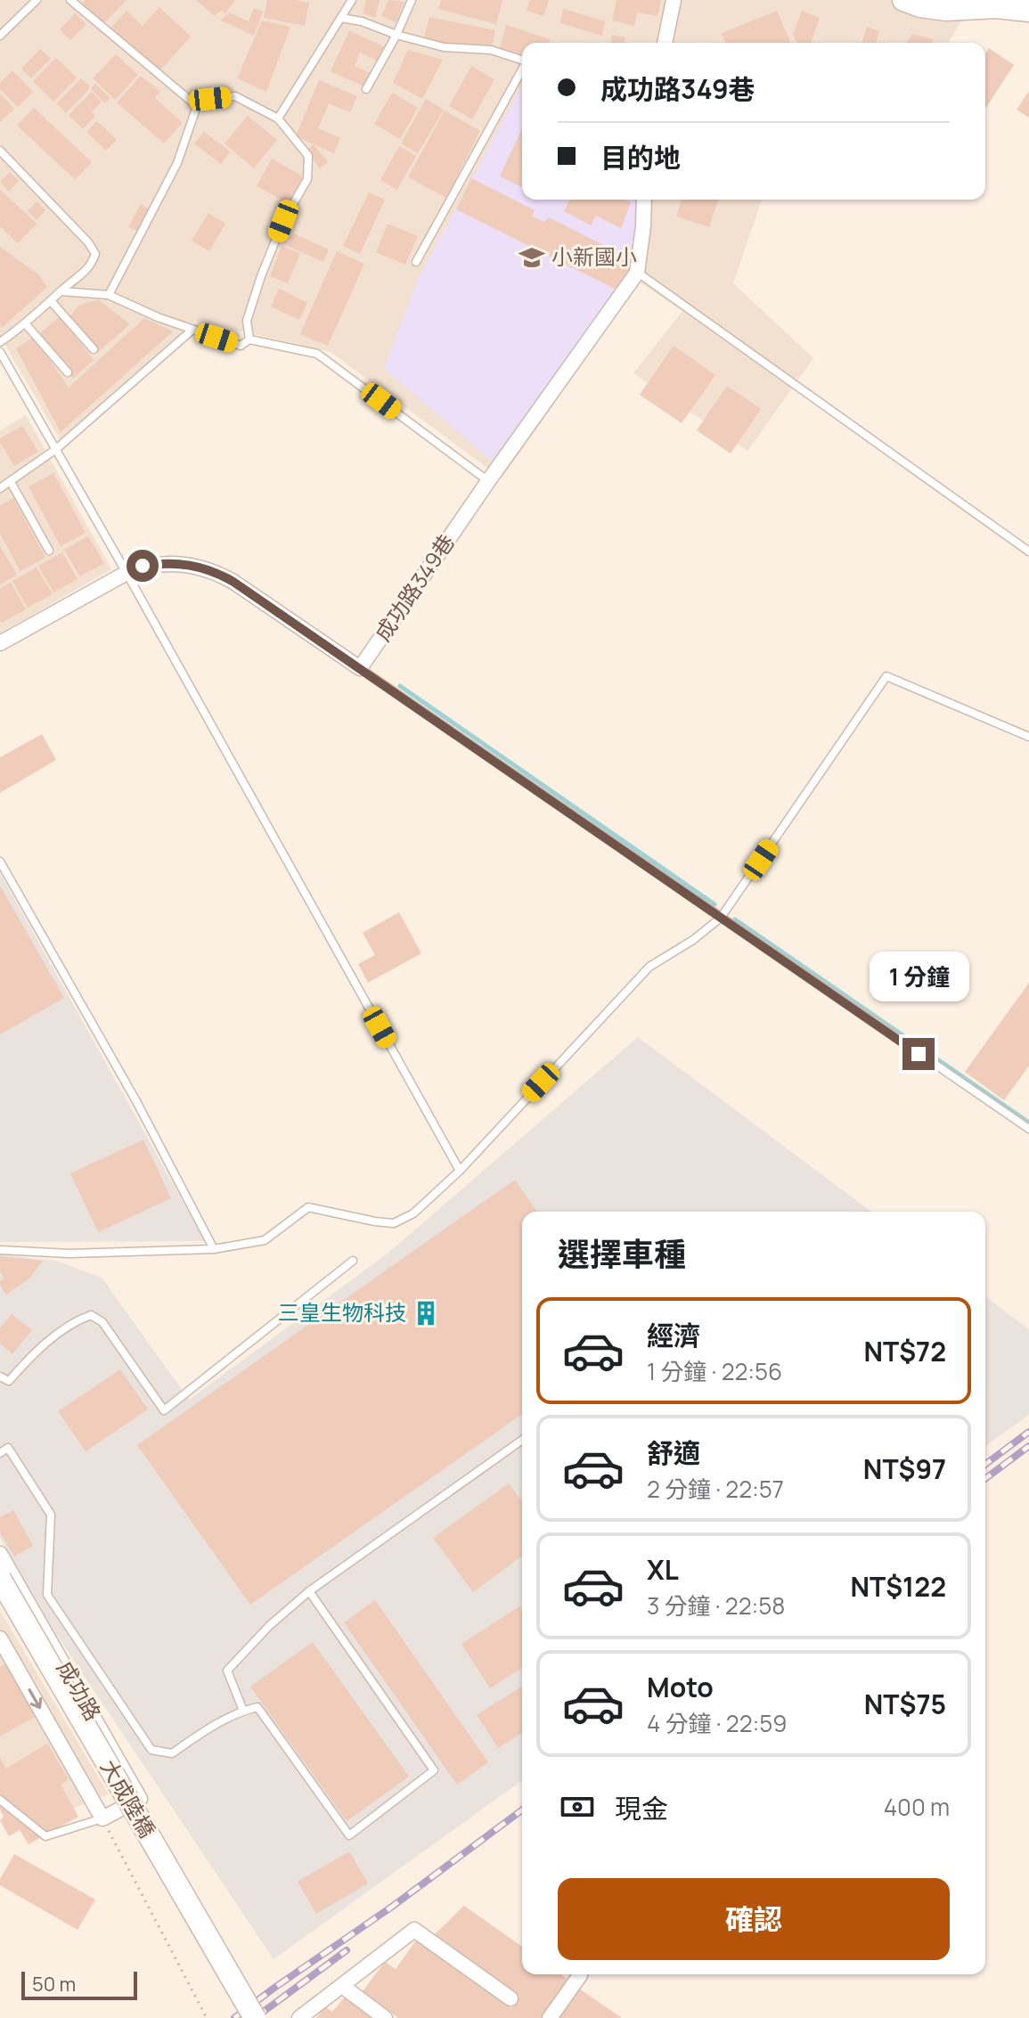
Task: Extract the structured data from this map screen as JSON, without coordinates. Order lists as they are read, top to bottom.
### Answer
{
  "streets": {
    "main road": ["大成陸橋"],
    "street": ["成功路349巷", "成功路"]
  },
  "one_way": ["成功路"],
  "places": {
    "school or university": ["小新國小"],
    "building": ["三皇生物科技"]
  },
  "scale_bar": "50 m",
  "page": {
    "banner": ["成功路349巷", "目的地"],
    "bubble": "1 分鐘",
    "heading": "選擇車種",
    "list": [
      {
        "name": "經濟",
        "note": "1 分鐘 · 22:56",
        "value": "NT$72"
      },
      {
        "name": "舒適",
        "note": "2 分鐘 · 22:57",
        "value": "NT$97"
      },
      {
        "name": "XL",
        "note": "3 分鐘 · 22:58",
        "value": "NT$122"
      },
      {
        "name": "Moto",
        "note": "4 分鐘 · 22:59",
        "value": "NT$75"
      }
    ],
    "pay": ["現金", "400 m"],
    "buttons": "確認",
    "scale": "50 m"
  }
}
